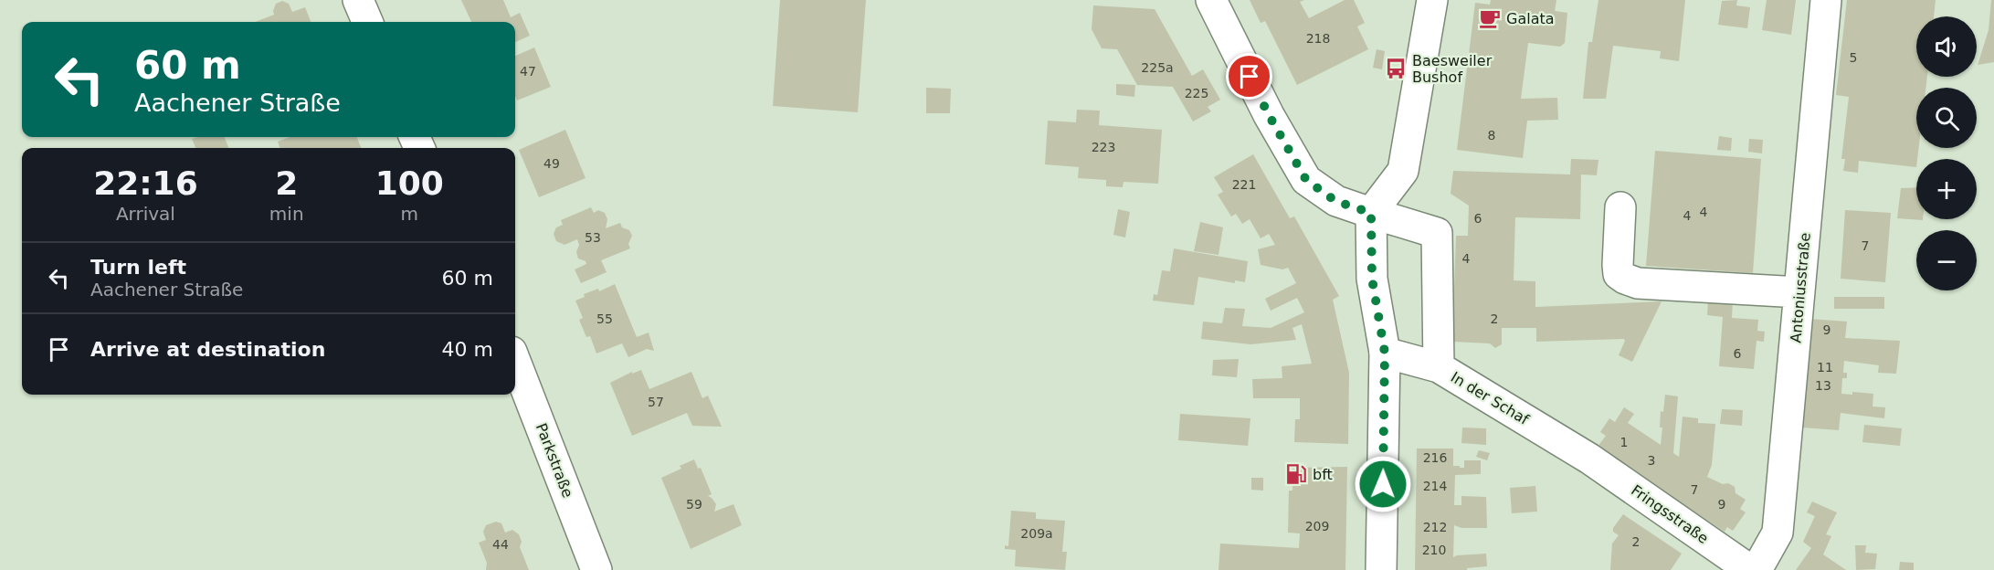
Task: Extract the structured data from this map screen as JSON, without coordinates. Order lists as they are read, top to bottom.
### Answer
{
  "streets": {
    "street": [
      "Antoniusstraße",
      "In der Schaf",
      "Parkstraße",
      "Fringsstraße"
    ]
  },
  "crossings": [
    ["In der Schaf", "Fringsstraße"]
  ],
  "places": {
    "cafe": ["Galata"],
    "bus stop": ["Baesweiler Bushof"],
    "fuel station": ["bft"]
  },
  "house_numbers": [
    "218",
    "5",
    "225a",
    "47",
    "225",
    "8",
    "223",
    "49",
    "221",
    "4",
    "4",
    "6",
    "53",
    "7",
    "4",
    "55",
    "2",
    "9",
    "6",
    "11",
    "13",
    "57",
    "1",
    "216",
    "3",
    "214",
    "7",
    "59",
    "9",
    "209",
    "212",
    "209a",
    "2",
    "44",
    "210"
  ],
  "page": {
    "map_buttons": ["+", "−"],
    "turn": ["60 m", "Aachener Straße"],
    "eta": [
      "22:16",
      "Arrival",
      "2",
      "min",
      "100",
      "m"
    ],
    "list": [
      {
        "name": "Turn left",
        "note": "Aachener Straße",
        "value": "60 m"
      },
      {
        "name": "Arrive at destination",
        "value": "40 m"
      }
    ]
  }
}
